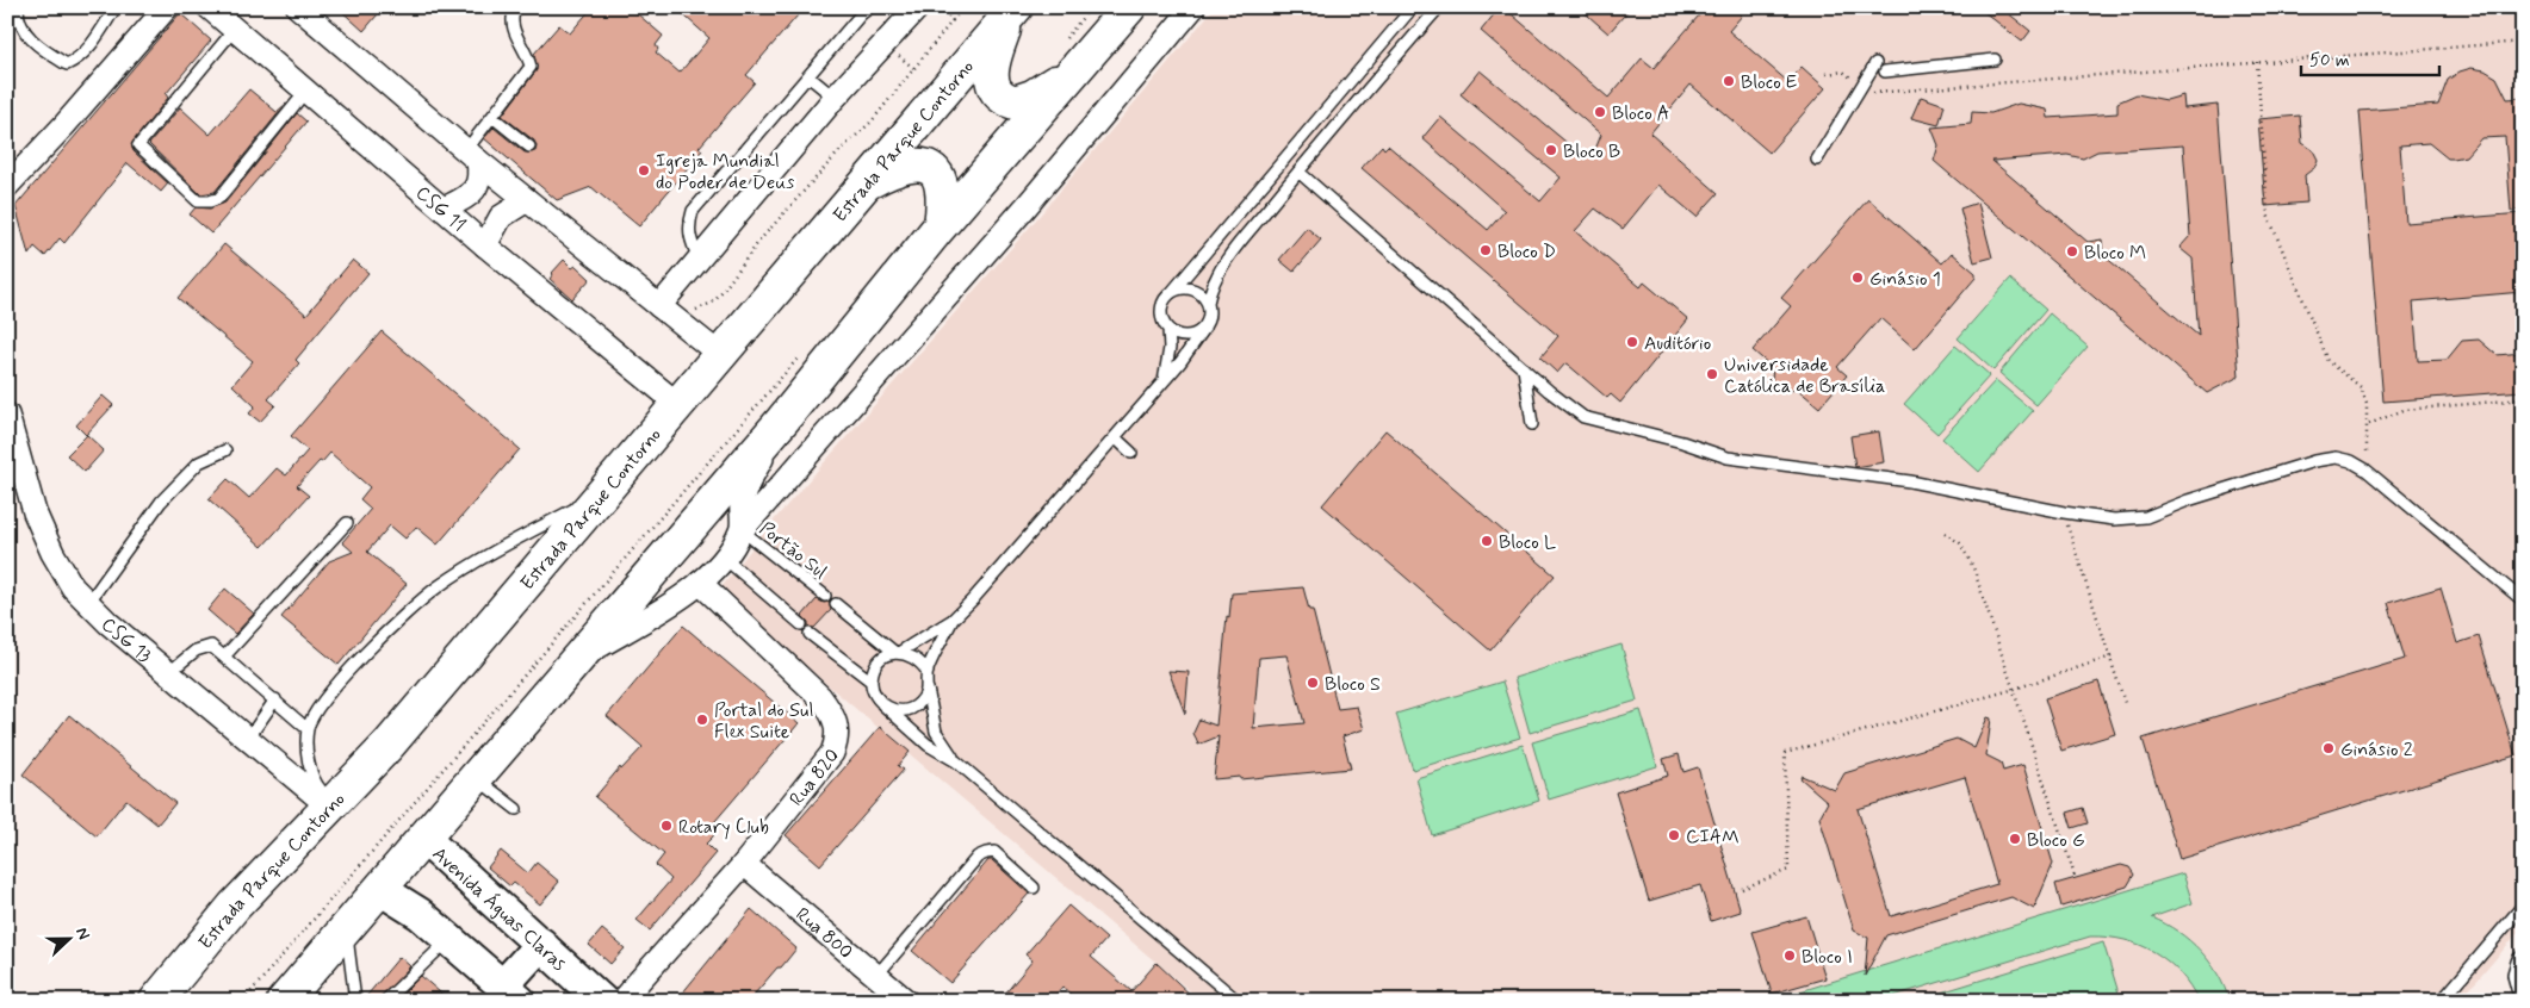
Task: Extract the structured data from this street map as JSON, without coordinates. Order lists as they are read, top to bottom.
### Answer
{
  "streets": {
    "highway": ["Estrada Parque Contorno"],
    "main road": ["Avenida Águas Claras"],
    "street": [
      "CSG 11",
      "CSG 13",
      "Rua 820",
      "Rua 800"
    ],
    "lane": ["Portão Sul"]
  },
  "crossings": [
    ["Estrada Parque Contorno", "CSG 11"],
    ["Estrada Parque Contorno", "CSG 13"],
    ["Rua 820", "Rua 800"]
  ],
  "places": [
    "Bloco E",
    "Bloco A",
    "Bloco B",
    "Igreja Mundial do Poder de Deus",
    "Bloco D",
    "Bloco M",
    "Ginásio 1",
    "Auditório",
    "Universidade Católica de Brasília",
    "Bloco L",
    "Bloco S",
    "Portal do Sul Flex Suite",
    "Ginásio 2",
    "Rotary Club",
    "CIAM",
    "Bloco G",
    "Bloco I"
  ],
  "scale_bar": "50 m",
  "north": "right"
}
